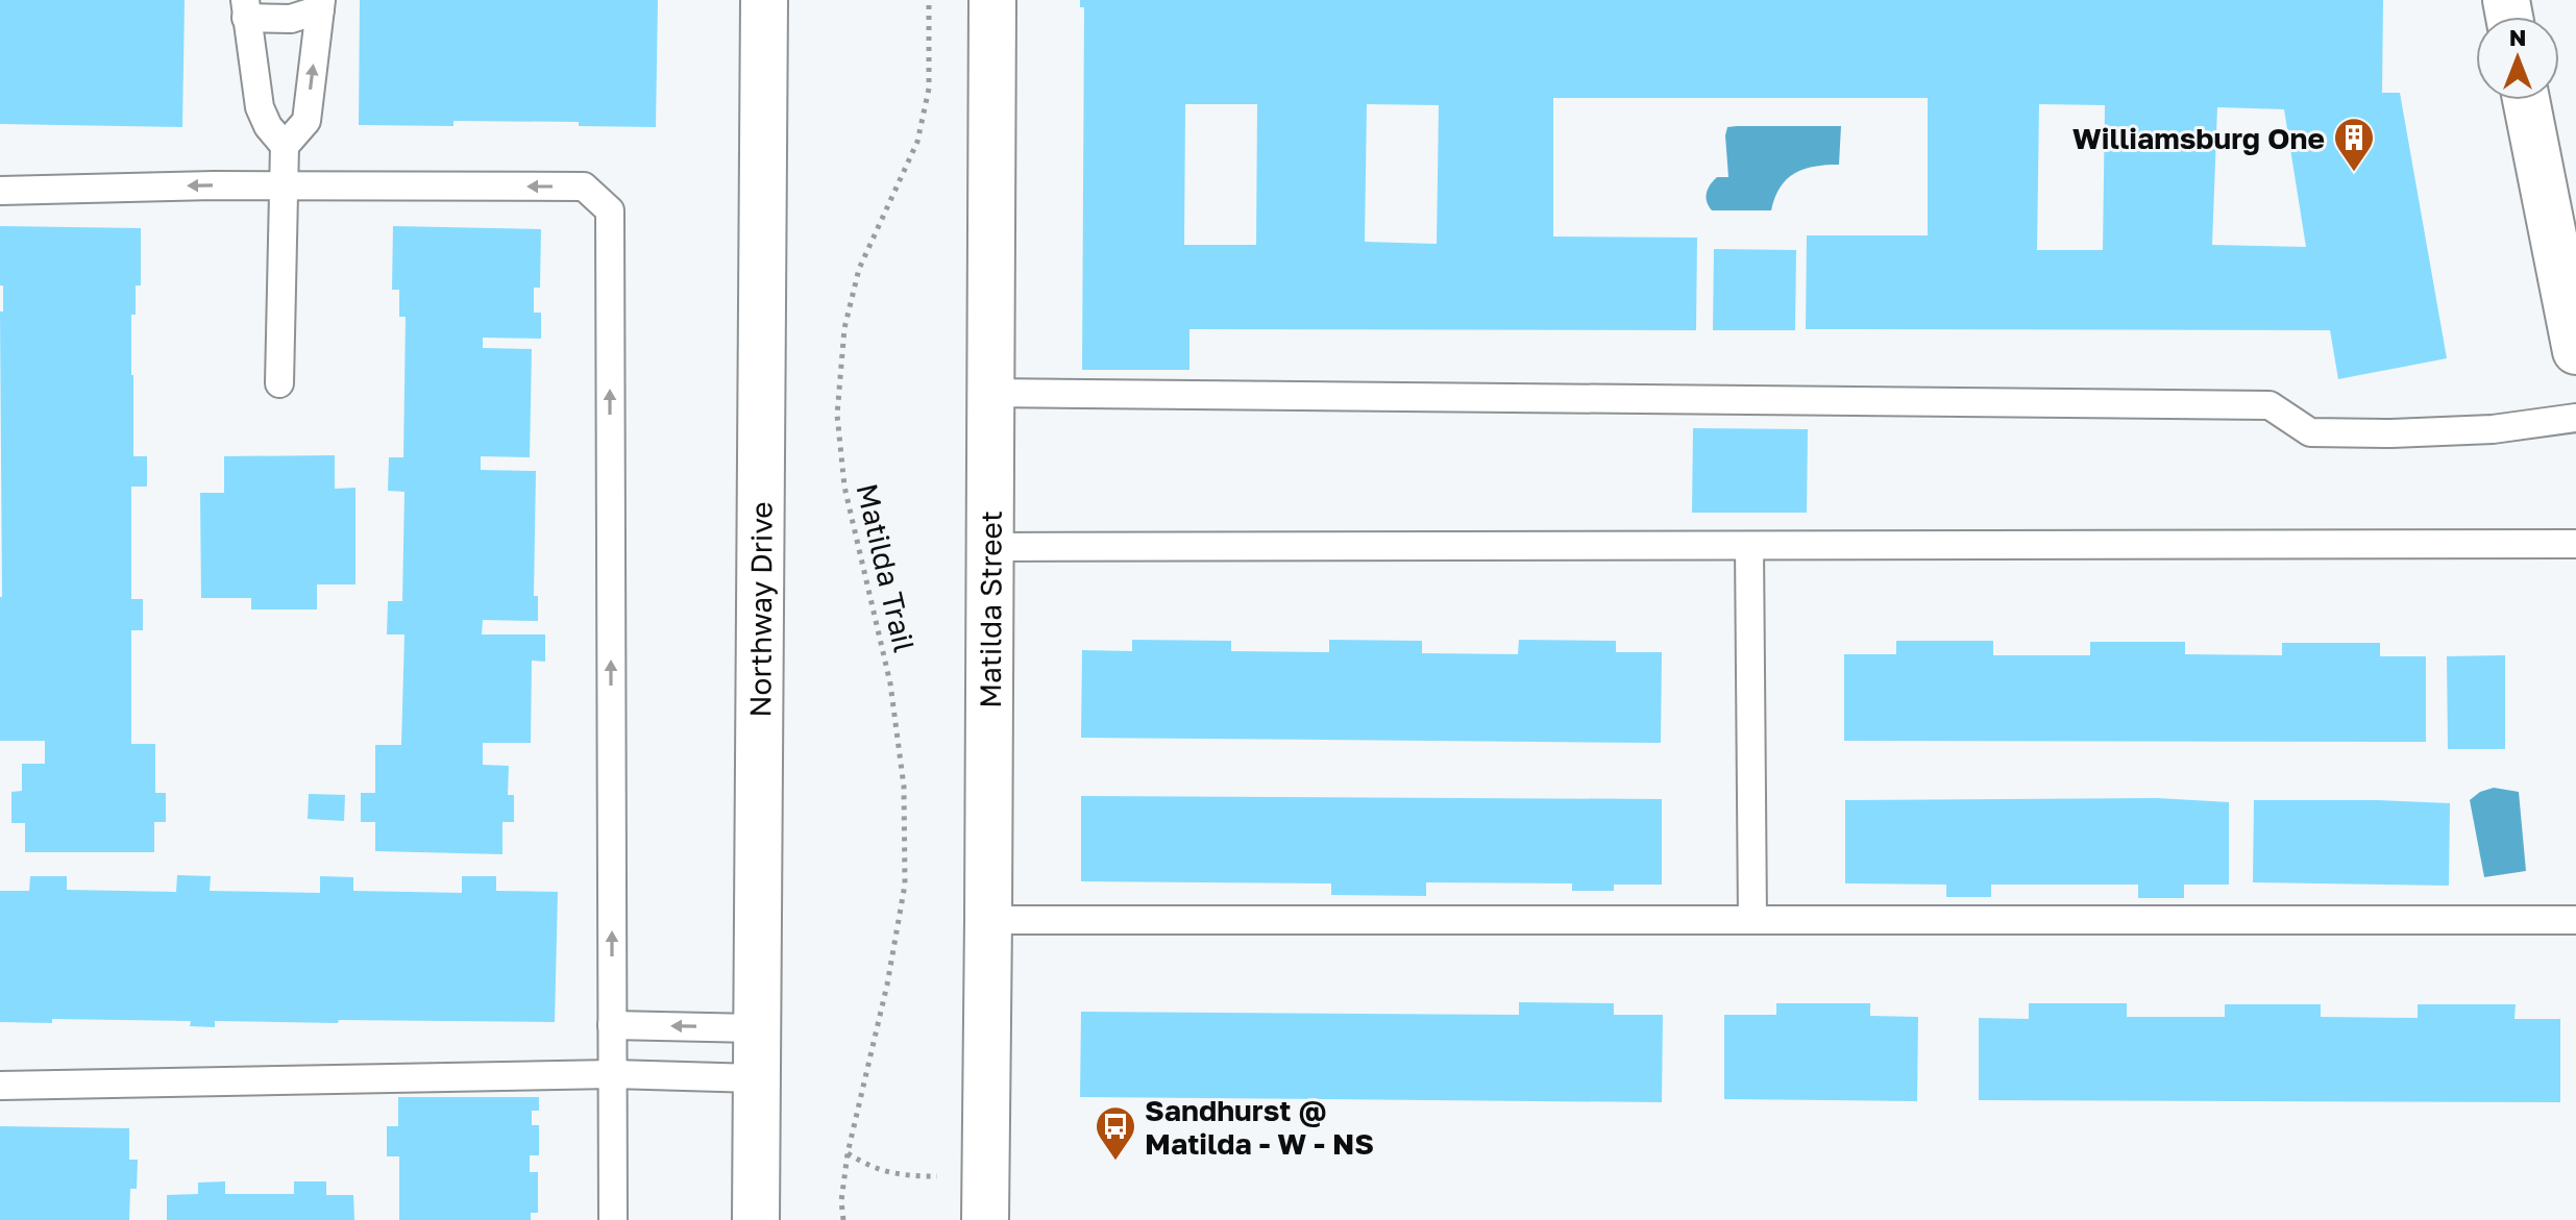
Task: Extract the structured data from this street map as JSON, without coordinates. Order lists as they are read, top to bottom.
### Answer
{
  "streets": {
    "street": ["Northway Drive", "Matilda Street"],
    "path": ["Matilda Trail"]
  },
  "places": {
    "building": ["Williamsburg One"],
    "bus stop": ["Sandhurst @ Matilda - W - NS"]
  },
  "north": "top"
}
